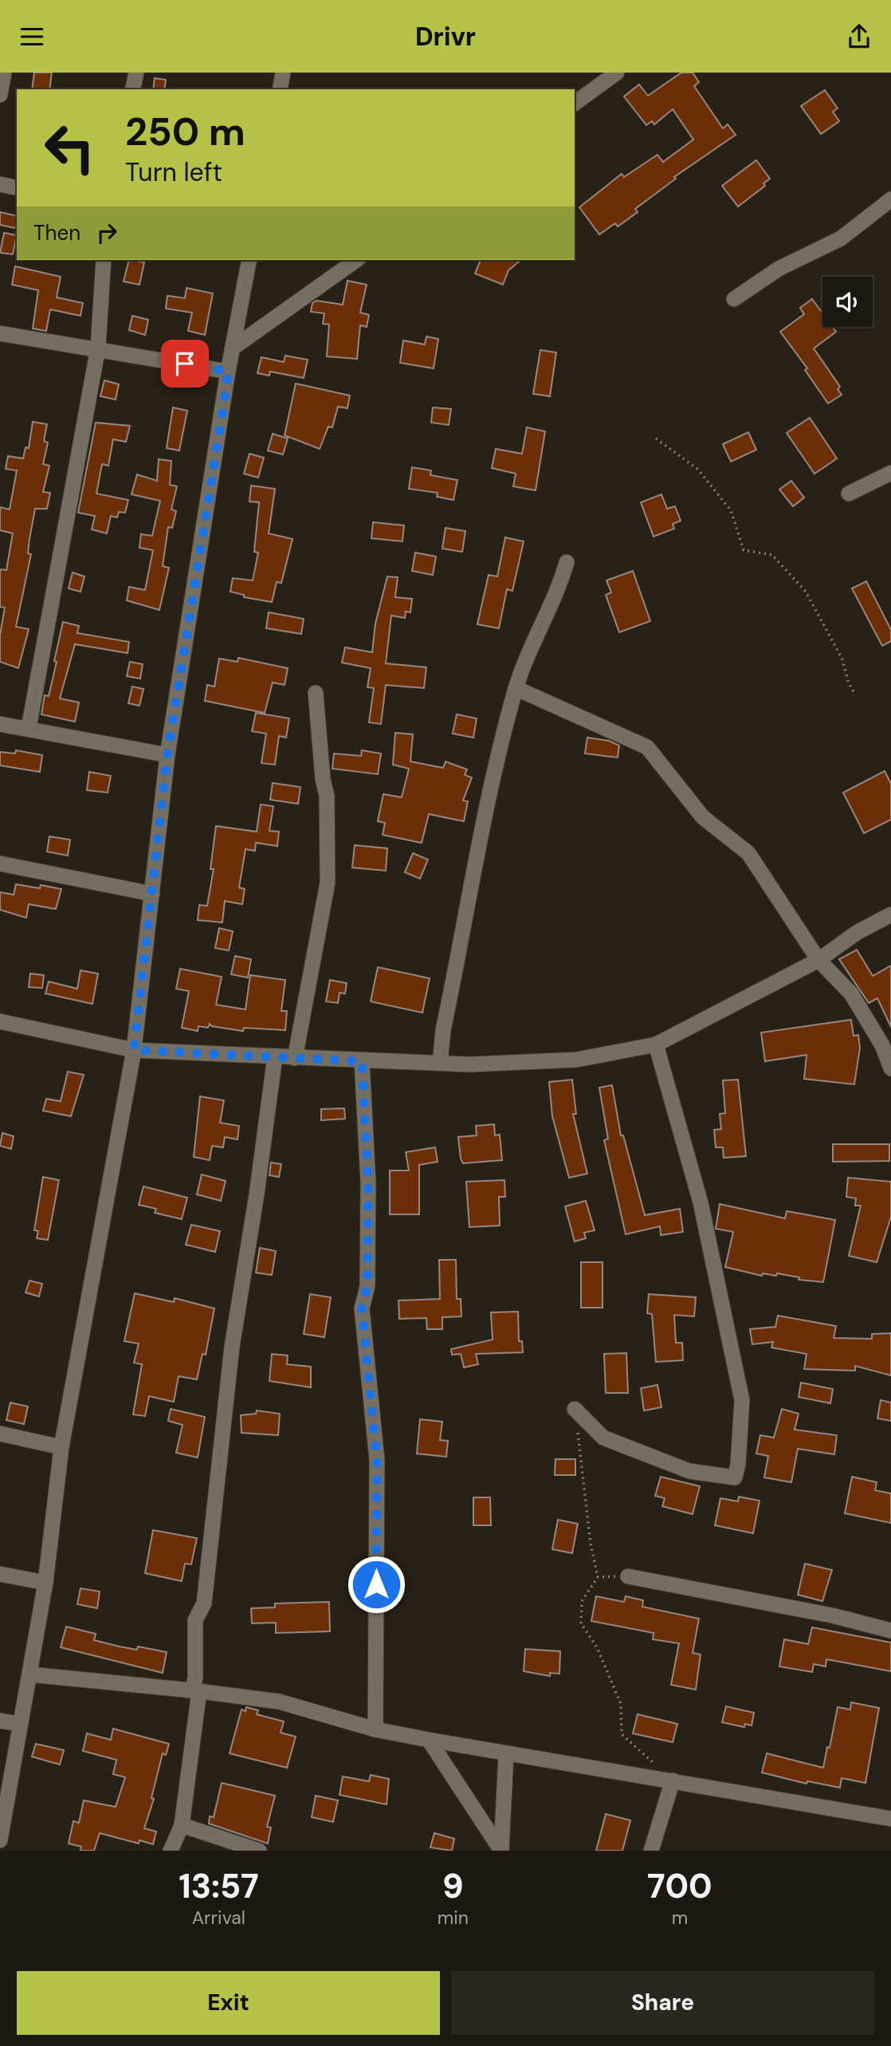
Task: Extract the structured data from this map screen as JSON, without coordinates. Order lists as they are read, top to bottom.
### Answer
{
  "page": {
    "header": "Drivr",
    "turn": ["250 m", "Turn left"],
    "then": "Then",
    "eta": [
      "13:57",
      "Arrival",
      "9",
      "min",
      "700",
      "m"
    ],
    "buttons": ["Exit", "Share"]
  }
}
